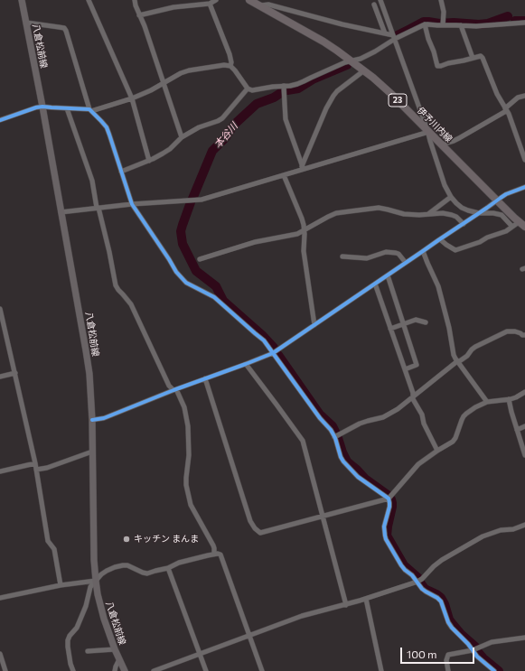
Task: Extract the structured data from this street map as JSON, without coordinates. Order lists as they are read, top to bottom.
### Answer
{
  "streets": {
    "main road": ["八倉松前線", "23", "伊予川内線"]
  },
  "water": ["本谷川"],
  "places": ["キッチン まんま"],
  "scale_bar": "100 m"
}
